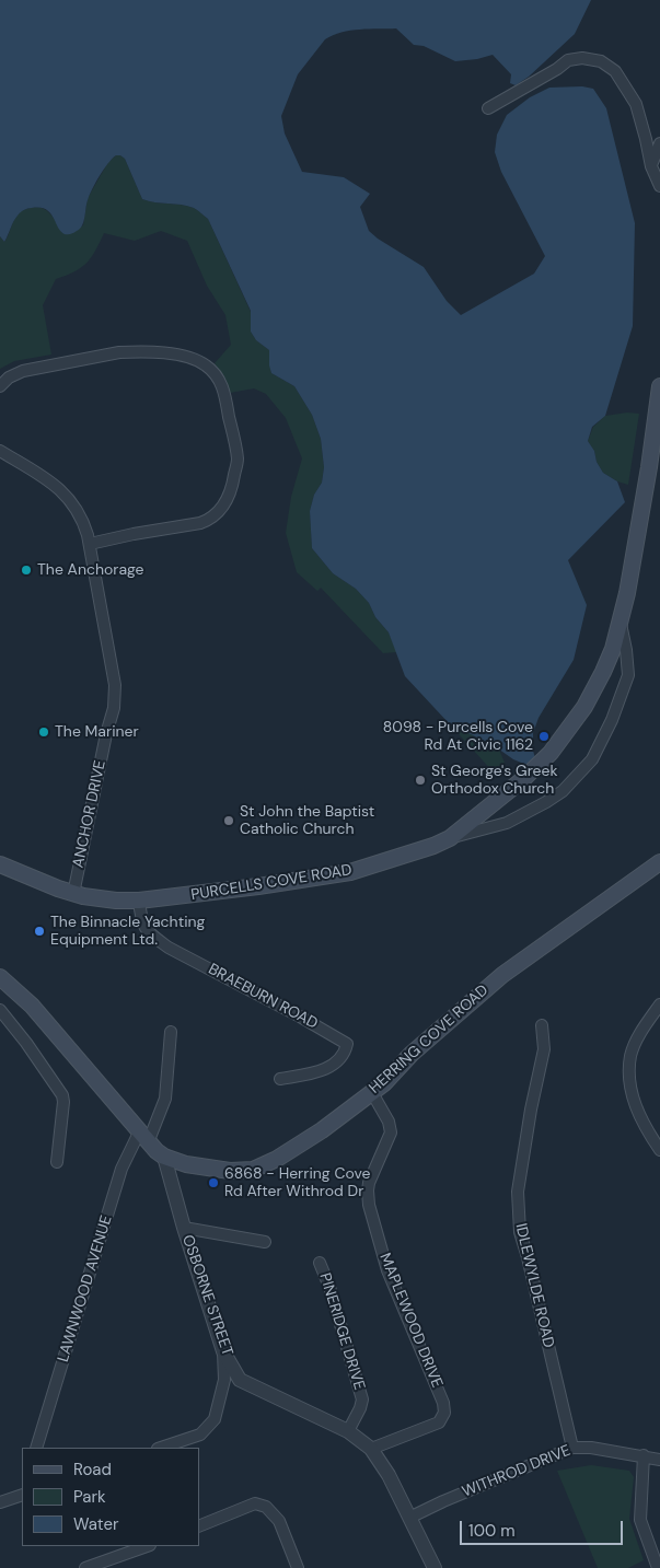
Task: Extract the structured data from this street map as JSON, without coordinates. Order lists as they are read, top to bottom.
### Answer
{
  "streets": {
    "main road": ["PURCELLS COVE ROAD", "HERRING COVE ROAD"],
    "street": [
      "ANCHOR DRIVE",
      "BRAEBURN ROAD",
      "IDLEWYLDE ROAD",
      "LAWNWOOD AVENUE",
      "OSBORNE STREET",
      "MAPLEWOOD DRIVE",
      "PINERIDGE DRIVE",
      "WITHROD DRIVE"
    ]
  },
  "crossings": [
    ["ANCHOR DRIVE", "PURCELLS COVE ROAD"],
    ["PURCELLS COVE ROAD", "BRAEBURN ROAD"],
    ["HERRING COVE ROAD", "LAWNWOOD AVENUE"],
    ["HERRING COVE ROAD", "OSBORNE STREET"],
    ["HERRING COVE ROAD", "MAPLEWOOD DRIVE"],
    ["IDLEWYLDE ROAD", "WITHROD DRIVE"],
    ["OSBORNE STREET", "MAPLEWOOD DRIVE"],
    ["OSBORNE STREET", "PINERIDGE DRIVE"],
    ["OSBORNE STREET", "WITHROD DRIVE"]
  ],
  "places": [
    "The Anchorage",
    "The Mariner",
    "8098 - Purcells Cove Rd At Civic 1162",
    "St George's Greek Orthodox Church",
    "St John the Baptist Catholic Church",
    "The Binnacle Yachting Equipment Ltd.",
    "6868 - Herring Cove Rd After Withrod Dr"
  ],
  "legend": ["Road", "Park", "Water"],
  "scale_bar": "100 m"
}
